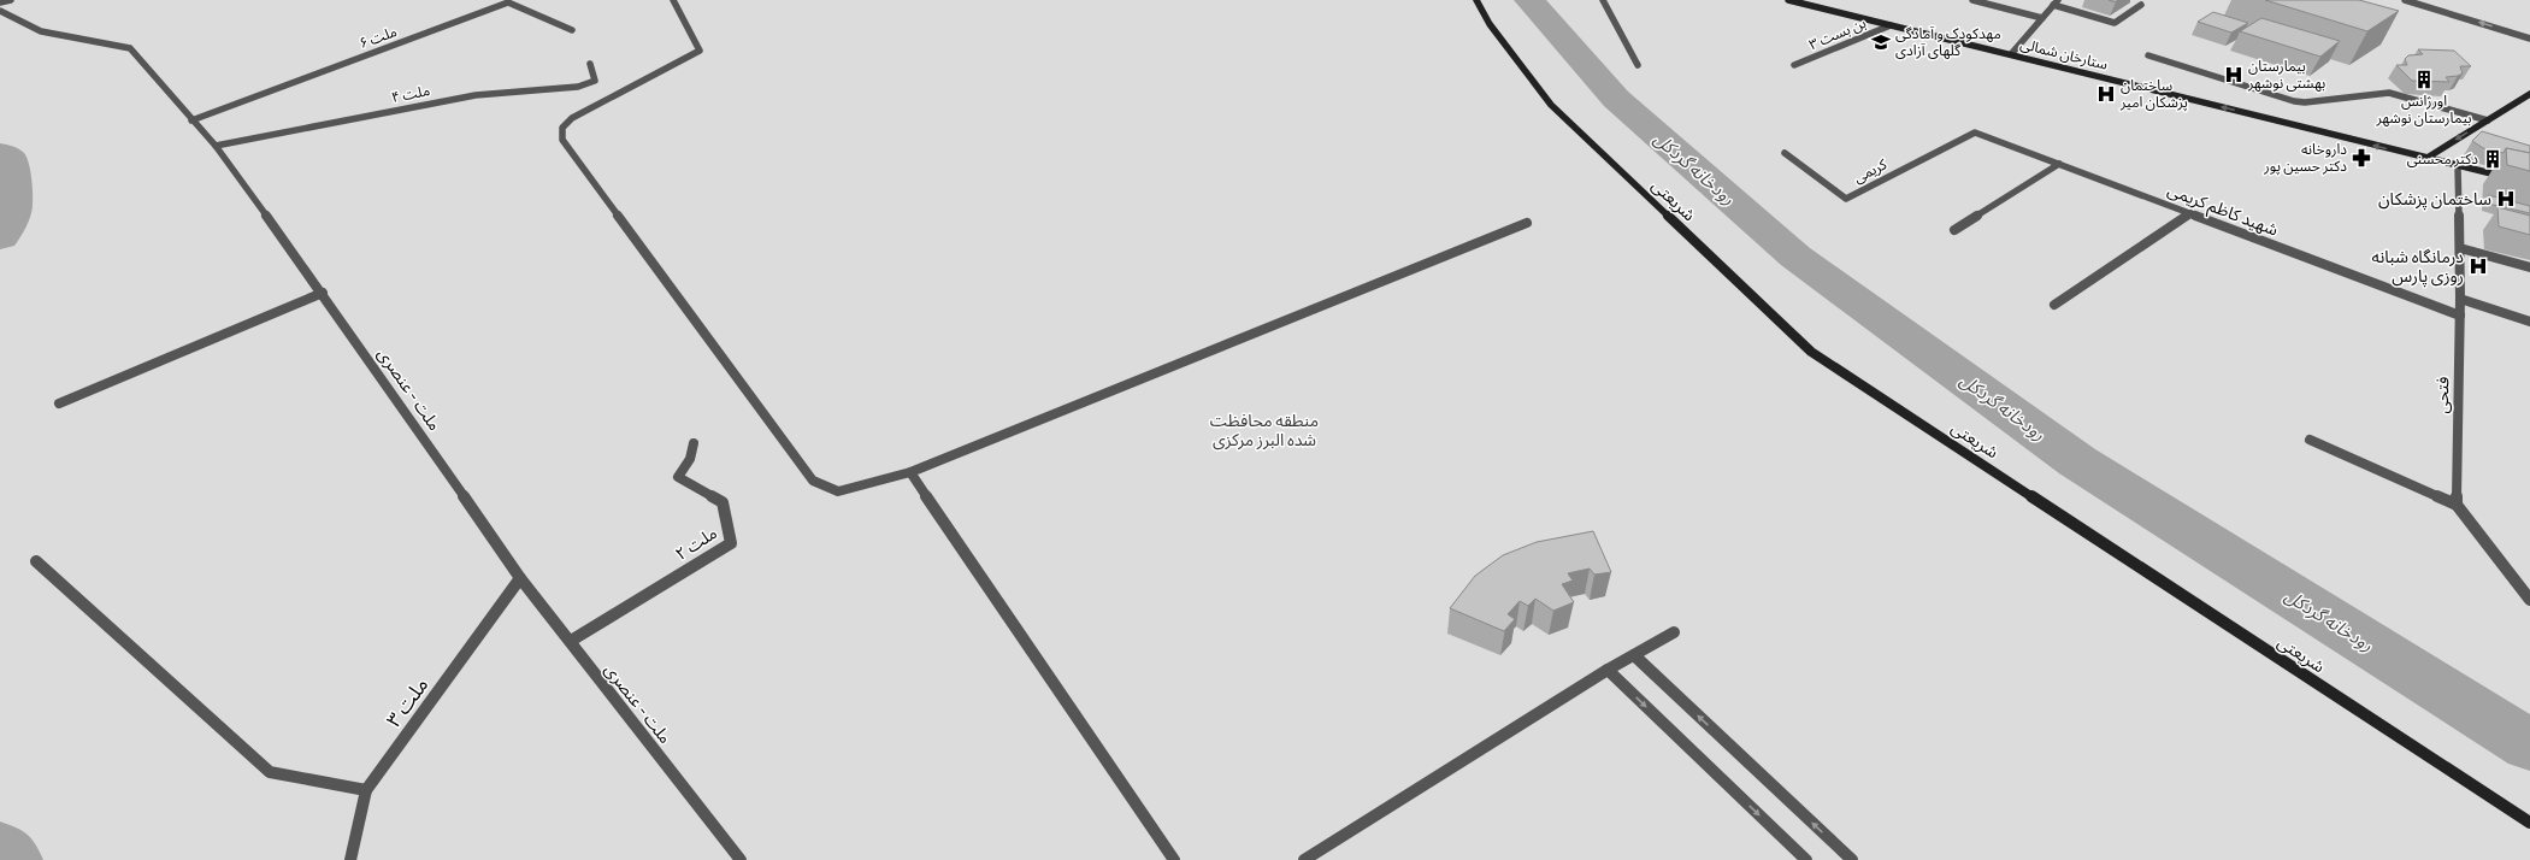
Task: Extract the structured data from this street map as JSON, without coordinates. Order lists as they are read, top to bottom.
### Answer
{
  "streets": {
    "street": [
      "بن بست ۳",
      "ملت ۶",
      "ستارخان شمالی",
      "ملت ۴",
      "کریمی",
      "شریعتی",
      "شهید کاظم کریمی",
      "ملت - عنصری",
      "فتحی",
      "ملت ۲",
      "ملت ۳"
    ]
  },
  "crossings": [
    ["بن بست ۳", "ستارخان شمالی"],
    ["ملت ۶", "ملت - عنصری"],
    ["ستارخان شمالی", "فتحی"],
    ["ملت ۴", "ملت - عنصری"],
    ["کریمی", "شهید کاظم کریمی"],
    ["شهید کاظم کریمی", "فتحی"],
    ["ملت - عنصری", "ملت ۲"],
    ["ملت - عنصری", "ملت ۳"]
  ],
  "water": ["رودخانه گردکل"],
  "parks": ["منطقه محافظت شده البرز مرکزی"],
  "places": {
    "school or university": ["مهدکودک و آمادگی گلهای آزادی"],
    "hospital": [
      "بیمارستان بهشتی نوشهر",
      "ساختمان پزشکان امیر",
      "ساختمان پزشکان",
      "درمانگاه شبانه روزی پارس"
    ],
    "building": ["اورژانس بیمارستان نوشهر", "دکتر محسنی"],
    "pharmacy": ["داروخانه دکتر حسین پور"]
  }
}
